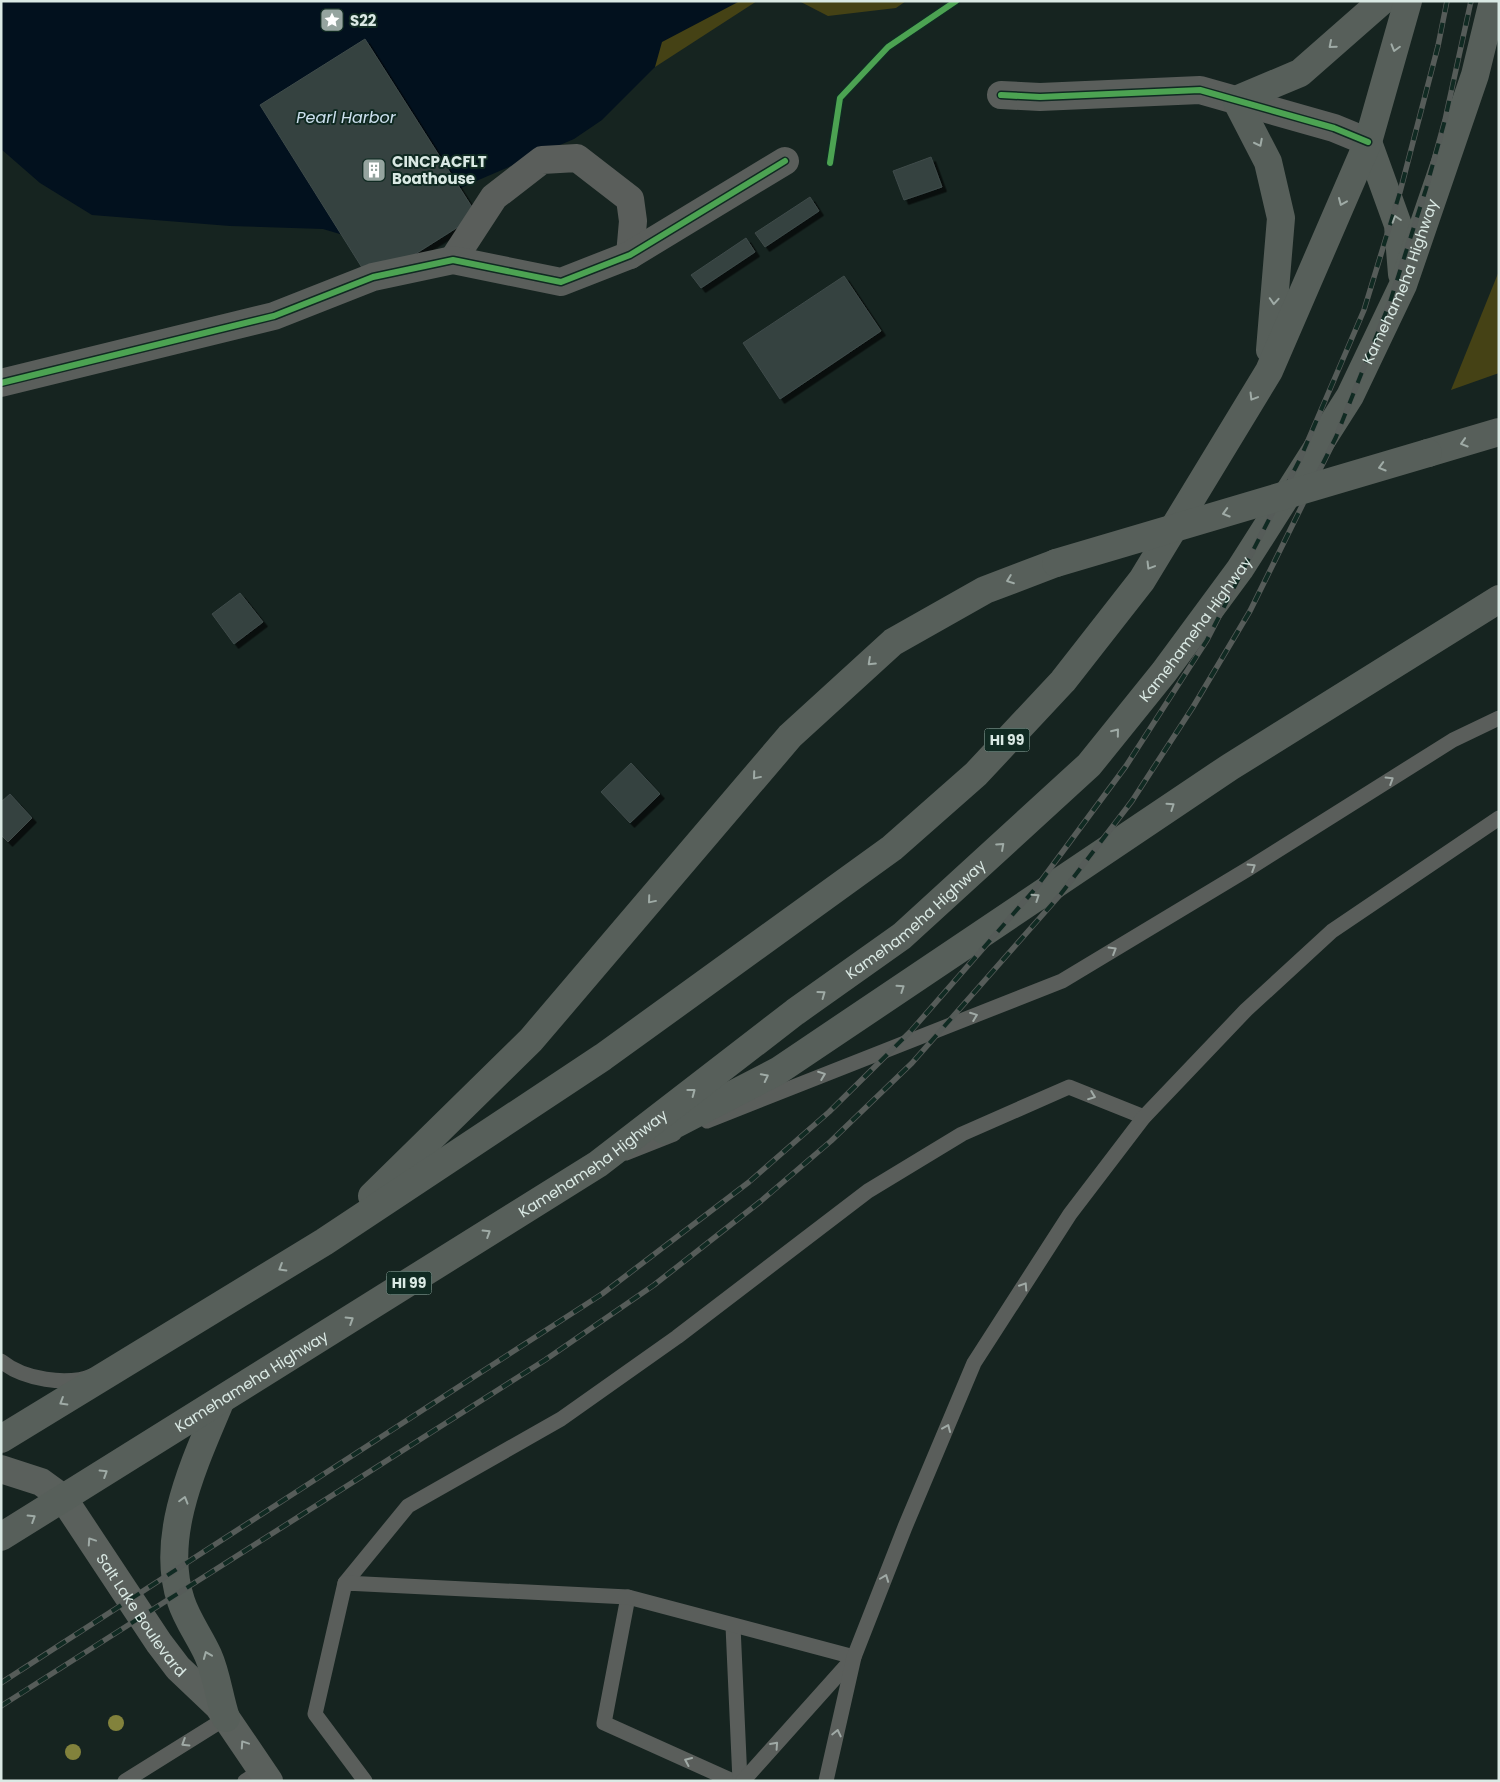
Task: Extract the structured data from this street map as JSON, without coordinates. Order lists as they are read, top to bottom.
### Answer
{
  "streets": {
    "main road": ["Kamehameha Highway", "HI 99", "Salt Lake Boulevard"]
  },
  "crossings": [
    ["Kamehameha Highway", "Salt Lake Boulevard"]
  ],
  "one_way": ["Salt Lake Boulevard"],
  "water": ["Pearl Harbor"],
  "places": {
    "place": ["S22"],
    "building": ["CINCPACFLT Boathouse"]
  }
}
